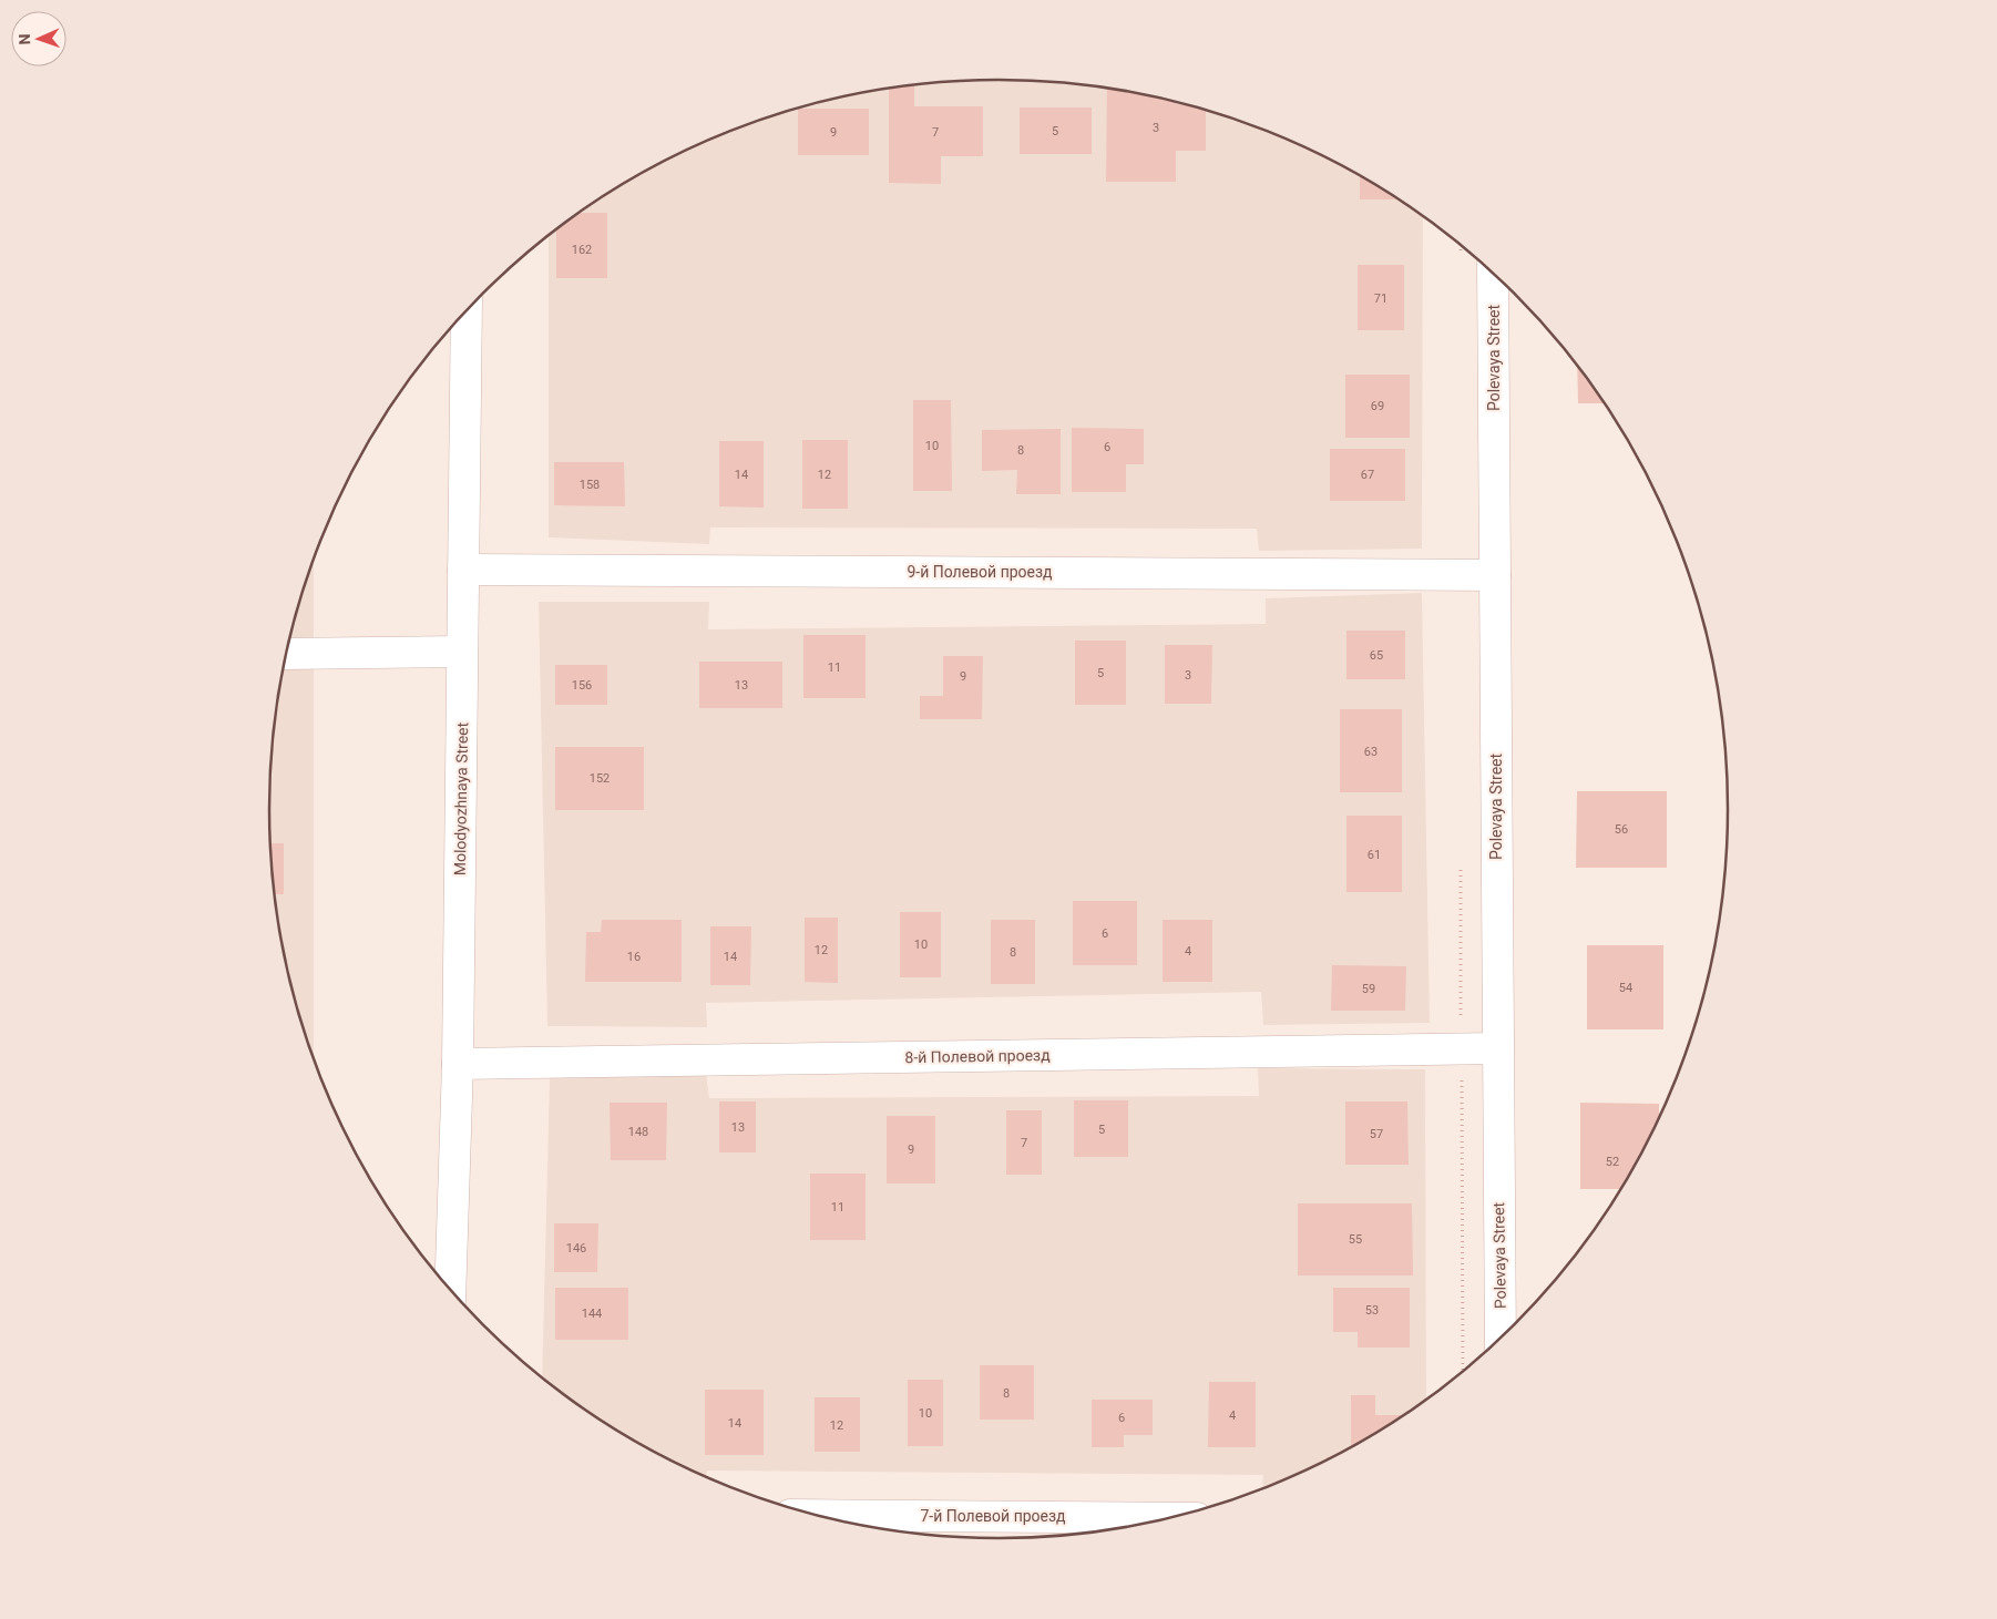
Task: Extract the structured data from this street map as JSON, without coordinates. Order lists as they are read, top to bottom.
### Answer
{
  "streets": {
    "street": [
      "Polevaya Street",
      "9-й Полевой проезд",
      "Molodyozhnaya Street",
      "8-й Полевой проезд",
      "7-й Полевой проезд"
    ]
  },
  "crossings": [
    ["Polevaya Street", "9-й Полевой проезд"],
    ["Polevaya Street", "8-й Полевой проезд"],
    ["9-й Полевой проезд", "Molodyozhnaya Street"],
    ["Molodyozhnaya Street", "8-й Полевой проезд"]
  ],
  "house_numbers": [
    "3",
    "5",
    "9",
    "7",
    "162",
    "71",
    "69",
    "10",
    "6",
    "8",
    "14",
    "12",
    "67",
    "158",
    "65",
    "11",
    "5",
    "3",
    "9",
    "156",
    "13",
    "63",
    "152",
    "56",
    "61",
    "6",
    "10",
    "12",
    "4",
    "8",
    "16",
    "14",
    "54",
    "59",
    "13",
    "5",
    "148",
    "57",
    "7",
    "9",
    "52",
    "11",
    "55",
    "146",
    "53",
    "144",
    "8",
    "10",
    "4",
    "6",
    "14",
    "12"
  ],
  "north": "left"
}
